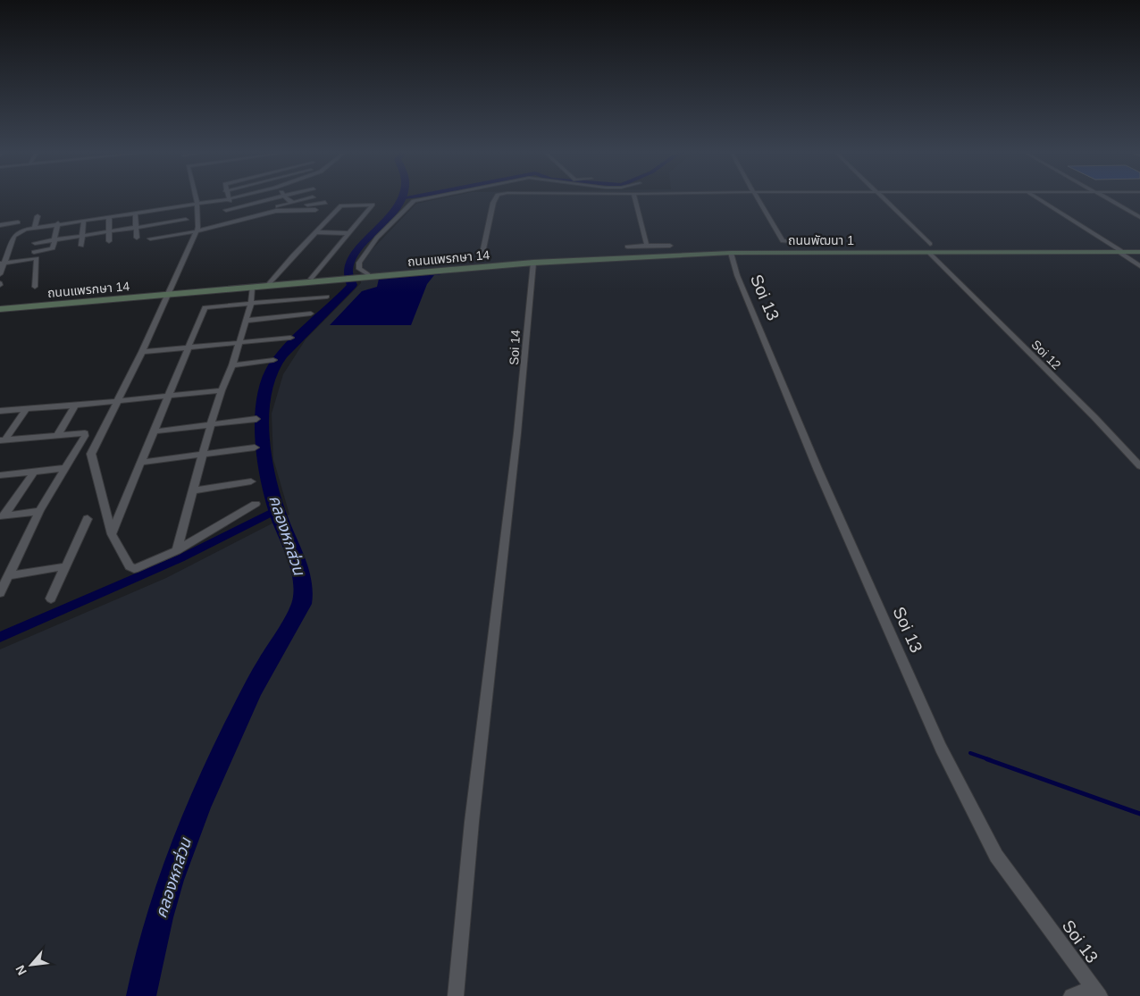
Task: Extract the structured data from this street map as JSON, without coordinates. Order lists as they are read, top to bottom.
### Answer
{
  "streets": {
    "main road": ["ถนนพัฒนา 1", "ถนนแพรกษา 14"],
    "street": ["Soi 13", "Soi 14", "Soi 12"]
  },
  "crossings": [
    ["ถนนพัฒนา 1", "ถนนแพรกษา 14"],
    ["ถนนพัฒนา 1", "Soi 13"],
    ["ถนนพัฒนา 1", "Soi 14"],
    ["ถนนพัฒนา 1", "Soi 12"]
  ],
  "water": ["คลองหกส่วน"],
  "north": "bottom left"
}
